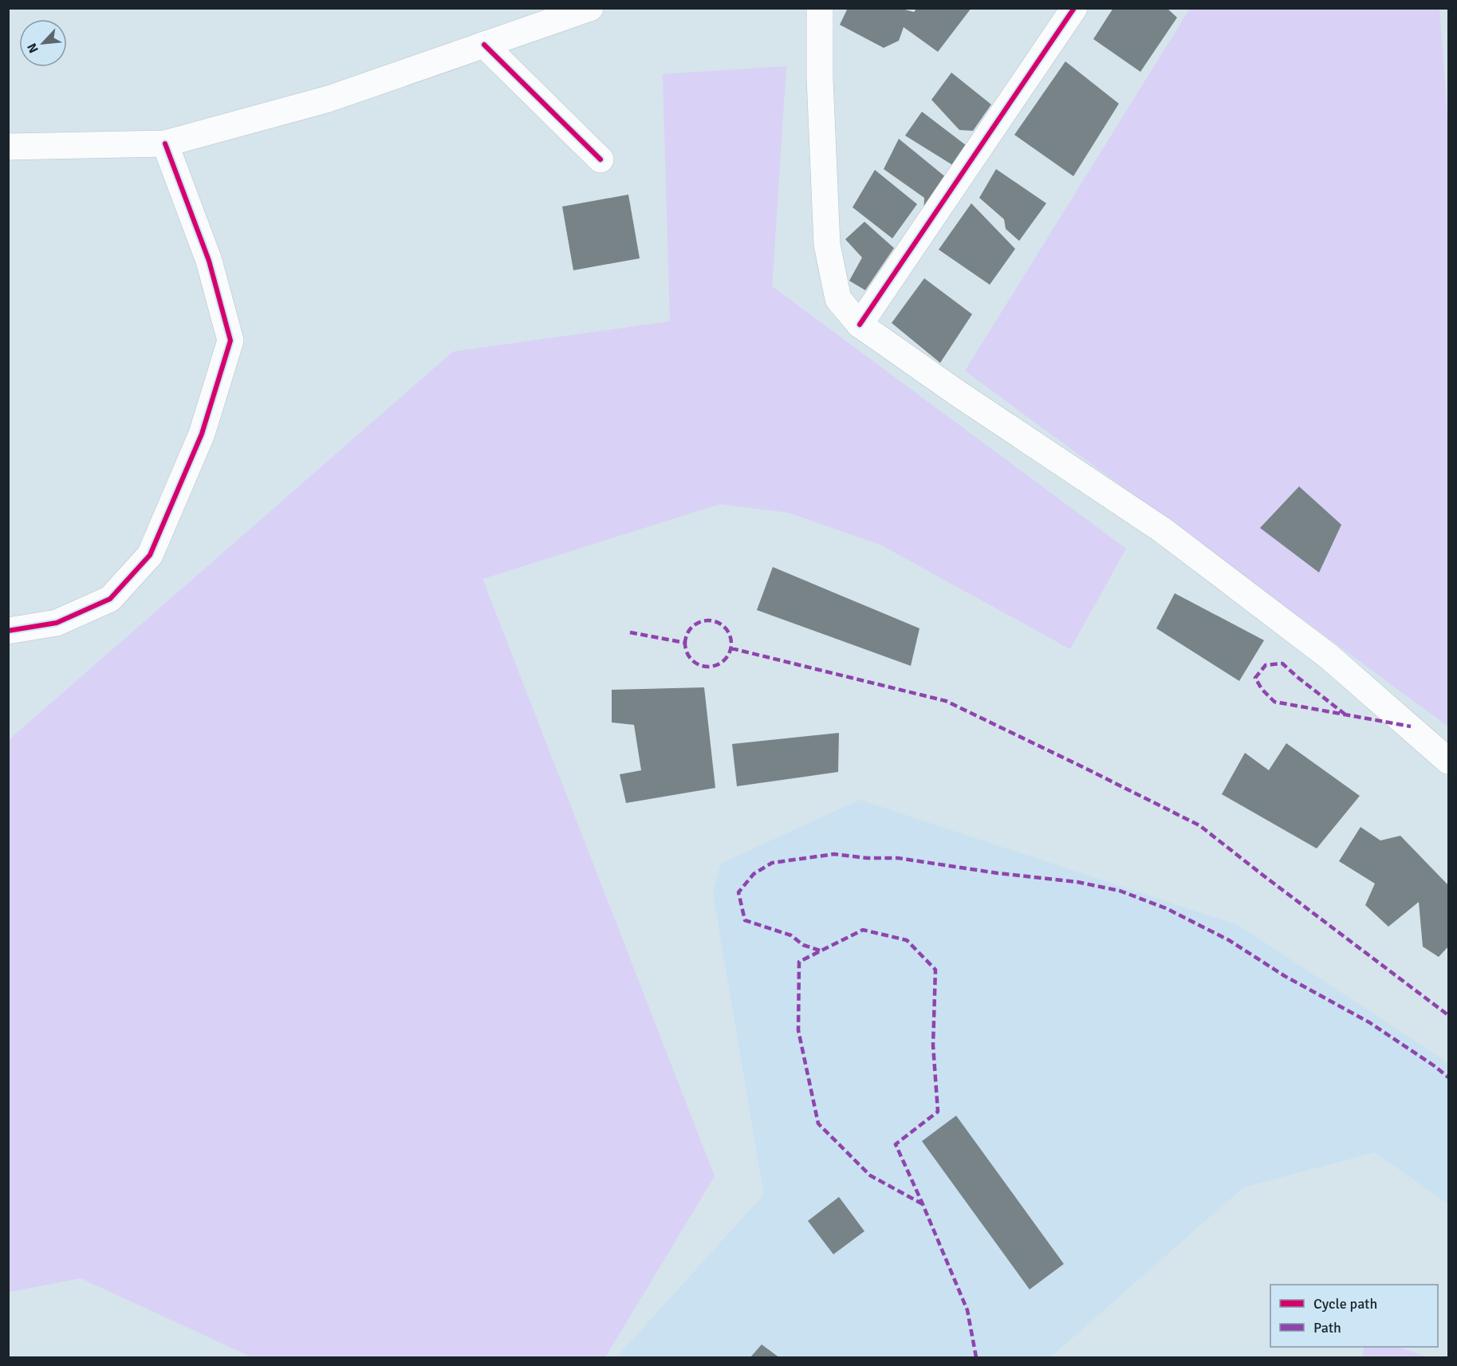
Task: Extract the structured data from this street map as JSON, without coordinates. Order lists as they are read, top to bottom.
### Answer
{
  "legend": ["Cycle path", "Path"],
  "north": "bottom left"
}
